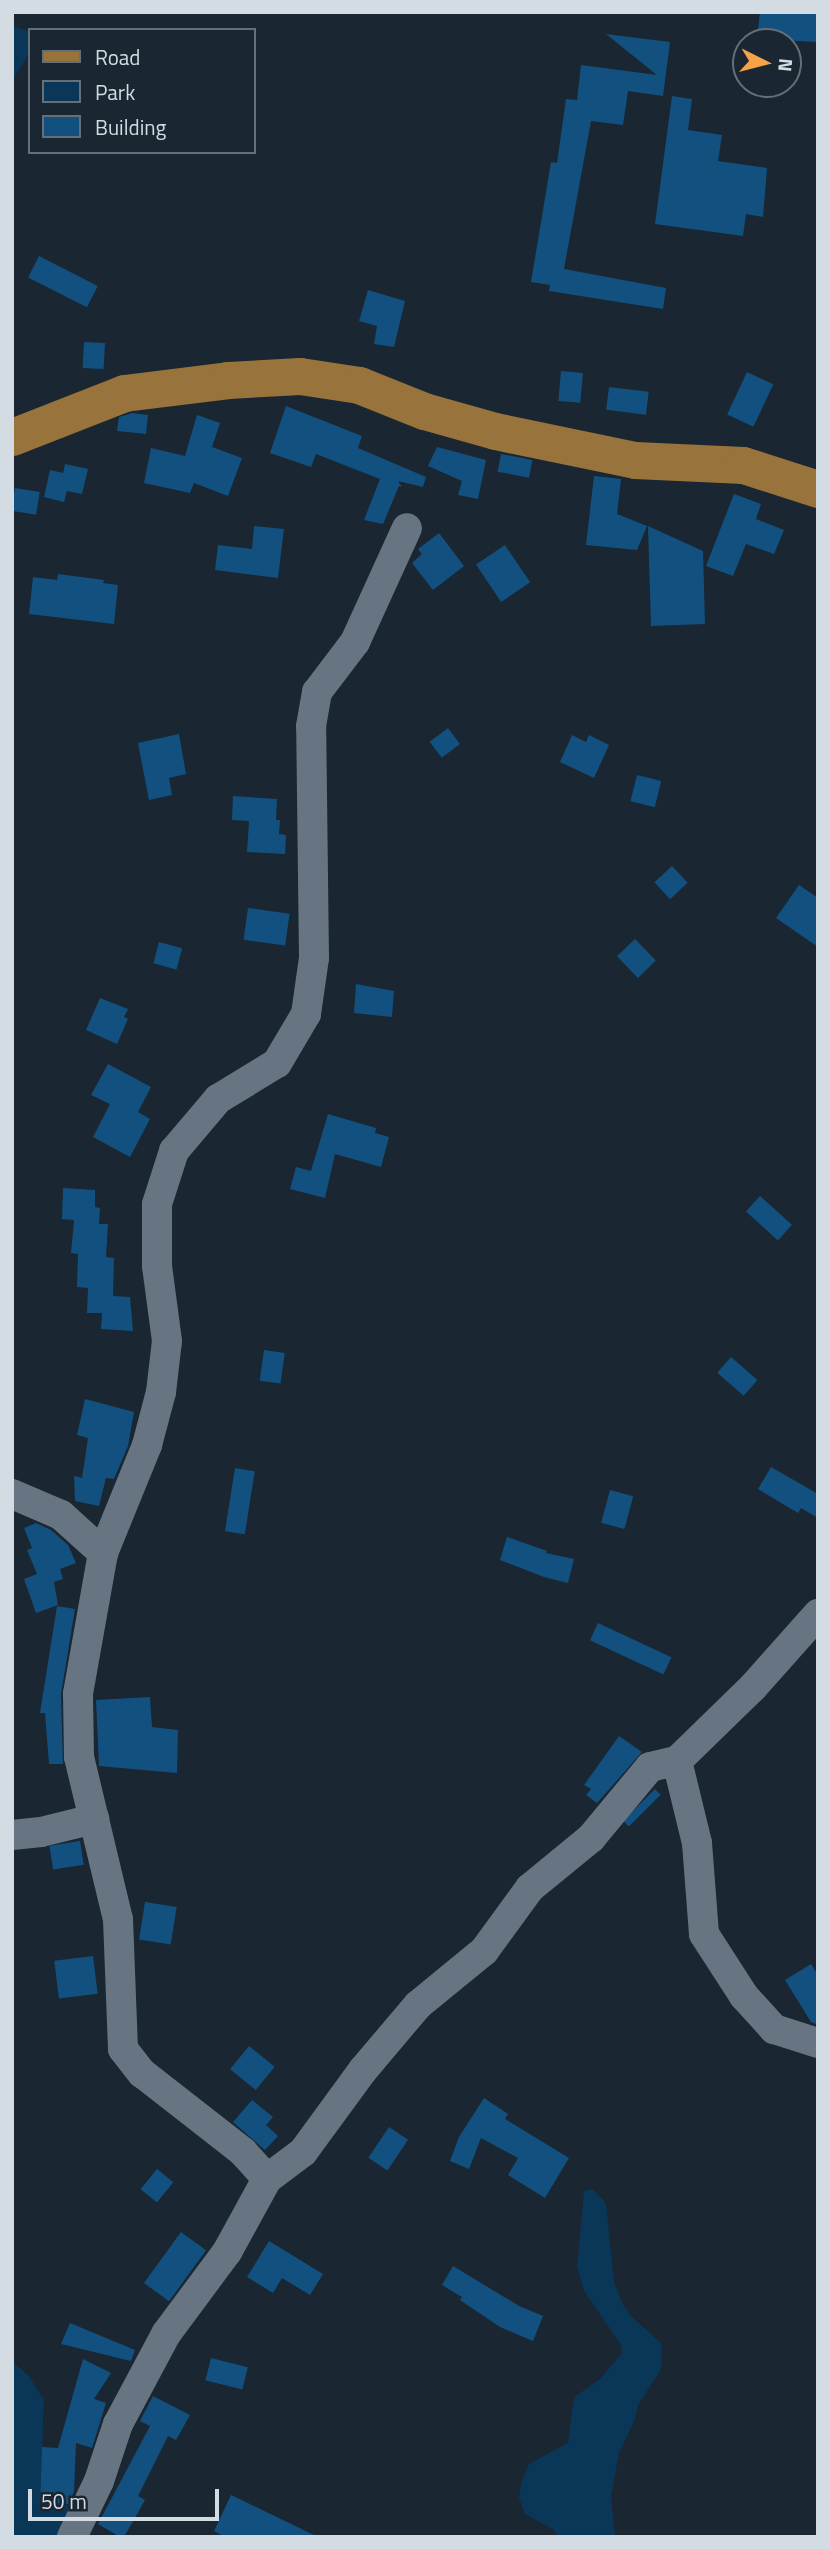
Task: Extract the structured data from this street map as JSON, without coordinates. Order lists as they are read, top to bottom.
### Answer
{
  "legend": ["Road", "Park", "Building"],
  "scale_bar": "50 m",
  "north": "right"
}
